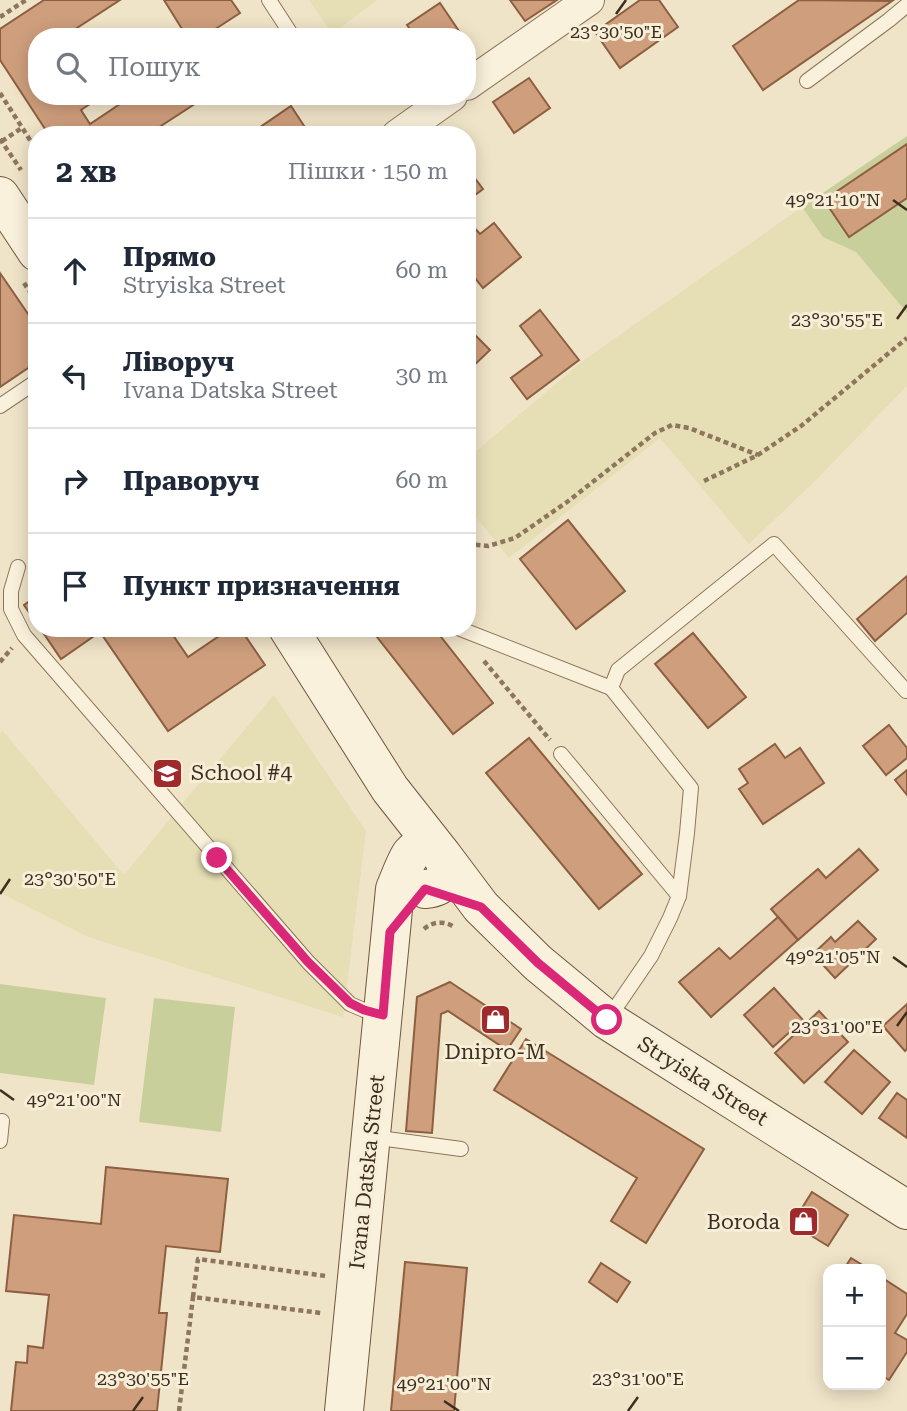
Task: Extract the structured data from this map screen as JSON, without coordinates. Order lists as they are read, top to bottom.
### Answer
{
  "streets": {
    "main road": ["Stryiska Street", "Ivana Datska Street"]
  },
  "places": {
    "school or university": ["School #4"],
    "shop": ["Dnipro-M", "Boroda"]
  },
  "page": {
    "search": "Пошук",
    "heading": ["2 хв", "Пішки · 150 m"],
    "list": [
      ["Прямо", "Stryiska Street", "60 m"],
      ["Ліворуч", "Ivana Datska Street", "30 m"],
      ["Праворуч", "60 m"],
      "Пункт призначення"
    ],
    "map_buttons": ["+", "−"]
  },
  "coordinates": [
    "23°30'50\"E",
    "49°21'10\"N",
    "23°30'55\"E",
    "49°21'05\"N",
    "23°31'00\"E",
    "49°21'00\"N"
  ]
}
